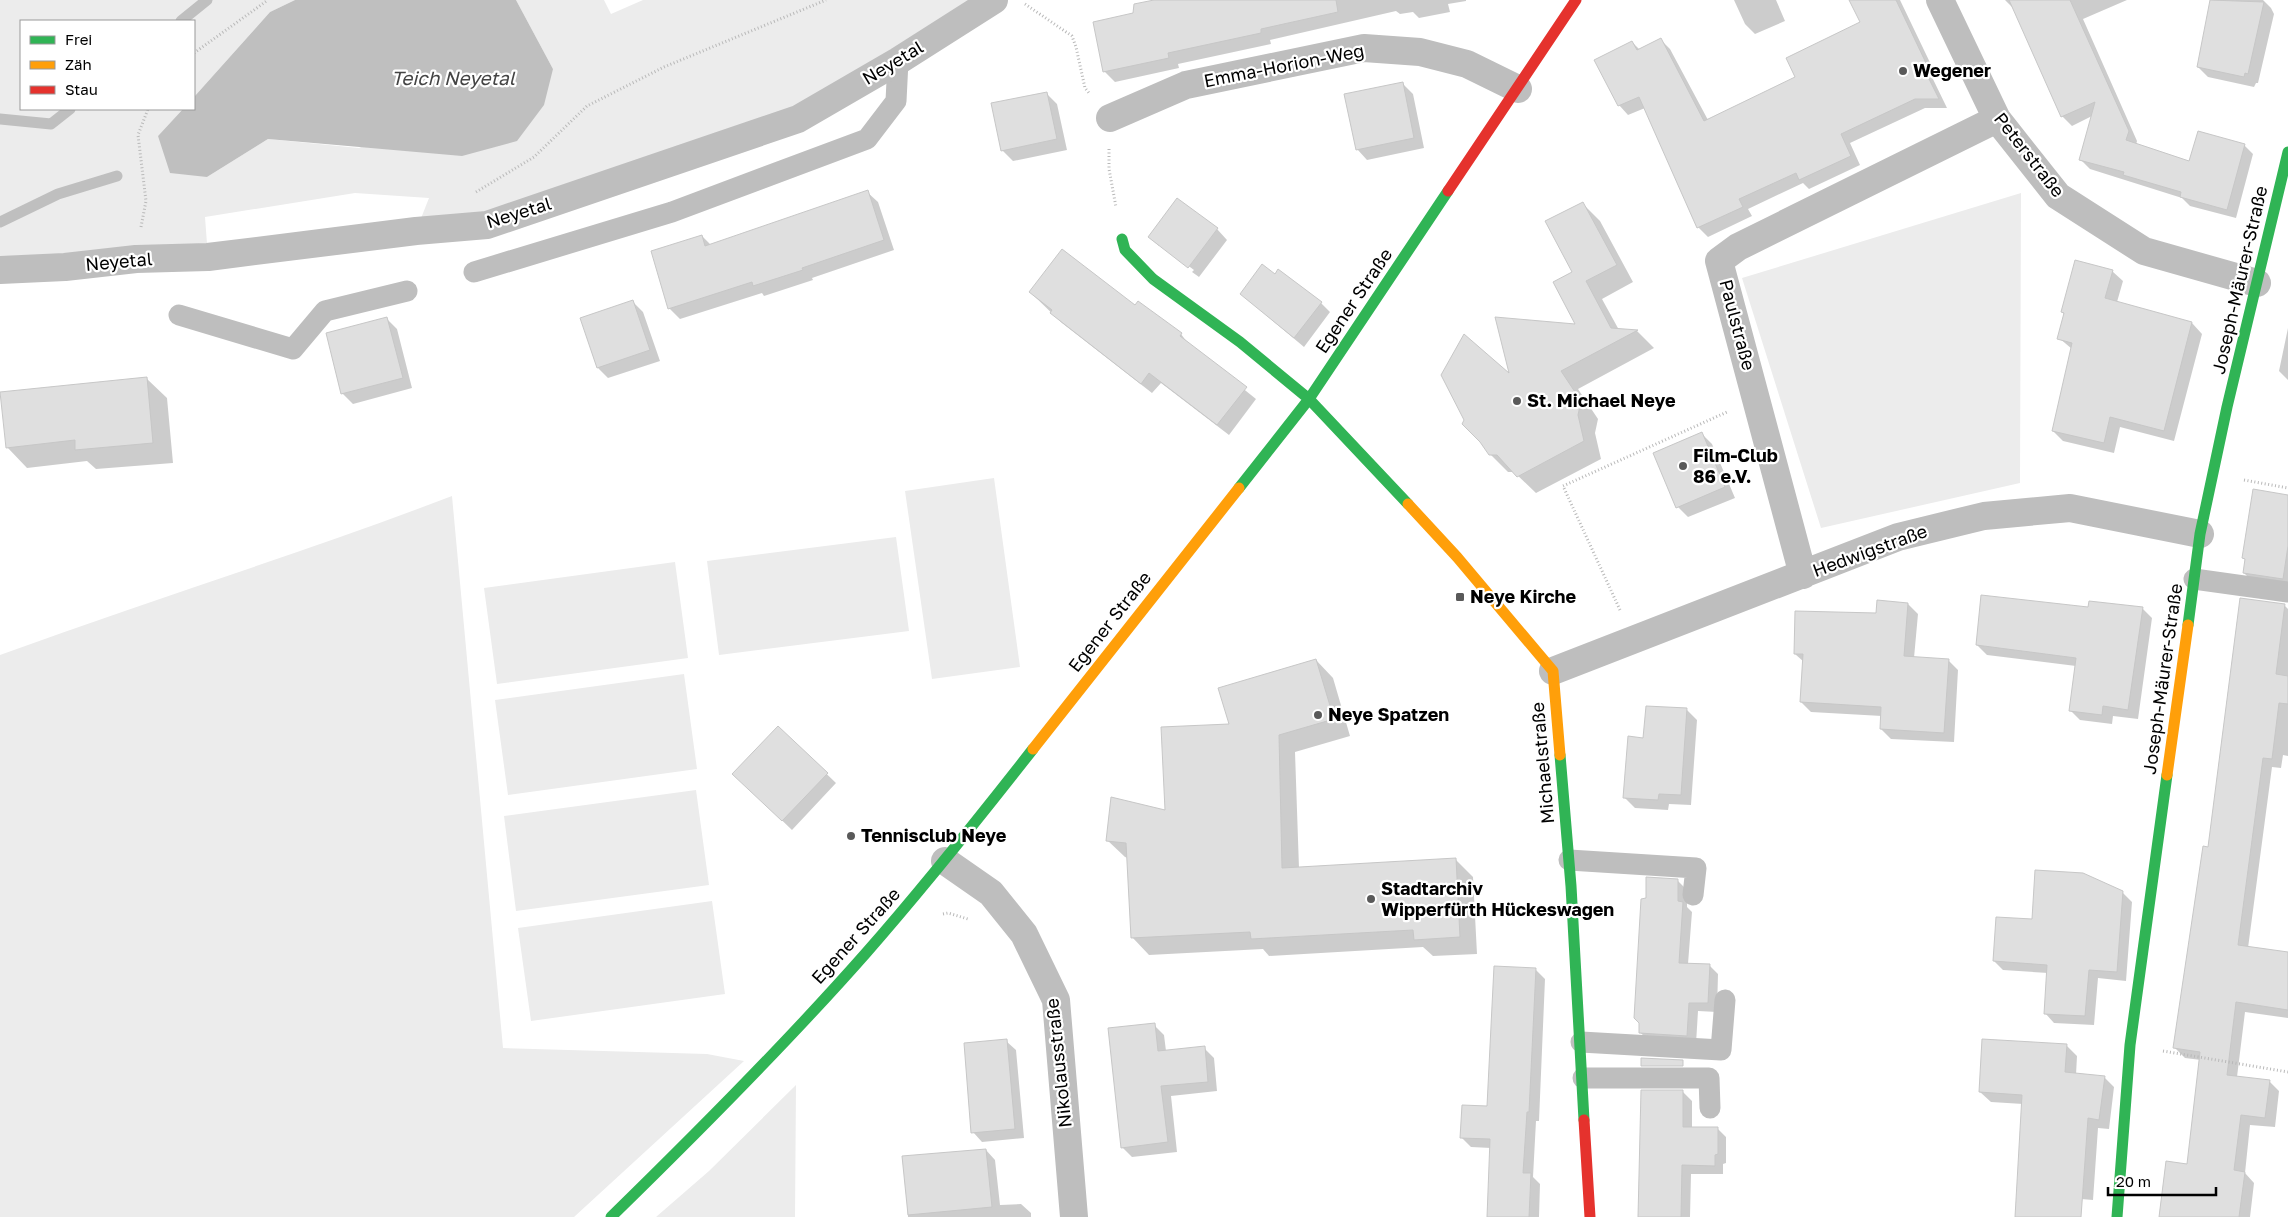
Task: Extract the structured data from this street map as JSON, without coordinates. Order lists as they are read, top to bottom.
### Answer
{
  "streets": {
    "street": [
      "Neyetal",
      "Emma-Horion-Weg",
      "Peterstraße",
      "Joseph-Mäurer-Straße",
      "Egener Straße",
      "Paulstraße",
      "Hedwigstraße",
      "Michaelstraße",
      "Nikolausstraße"
    ]
  },
  "crossings": [
    ["Emma-Horion-Weg", "Egener Straße"],
    ["Peterstraße", "Joseph-Mäurer-Straße"],
    ["Peterstraße", "Paulstraße"],
    ["Joseph-Mäurer-Straße", "Hedwigstraße"],
    ["Egener Straße", "Nikolausstraße"],
    ["Paulstraße", "Hedwigstraße"],
    ["Hedwigstraße", "Michaelstraße"]
  ],
  "water": ["Teich Neyetal"],
  "places": {
    "other": [
      "Wegener",
      "St. Michael Neye",
      "Film-Club 86 e.V.",
      "Neye Spatzen",
      "Tennisclub Neye",
      "Stadtarchiv Wipperfürth Hückeswagen"
    ],
    "transit": ["Neye Kirche"]
  },
  "legend": ["Frei", "Zäh", "Stau"],
  "scale_bar": "20 m"
}
